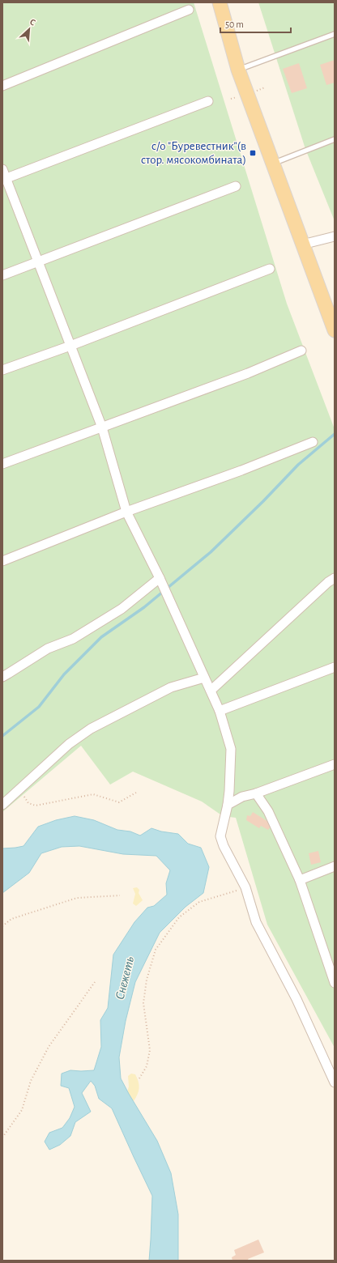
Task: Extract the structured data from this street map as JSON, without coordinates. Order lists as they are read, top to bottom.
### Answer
{
  "water": ["Снежеть"],
  "places": {
    "transit": ["с/о \"Буревестник\"(в стор. мясокомбината)"]
  },
  "scale_bar": "50 m",
  "north": "top right"
}
